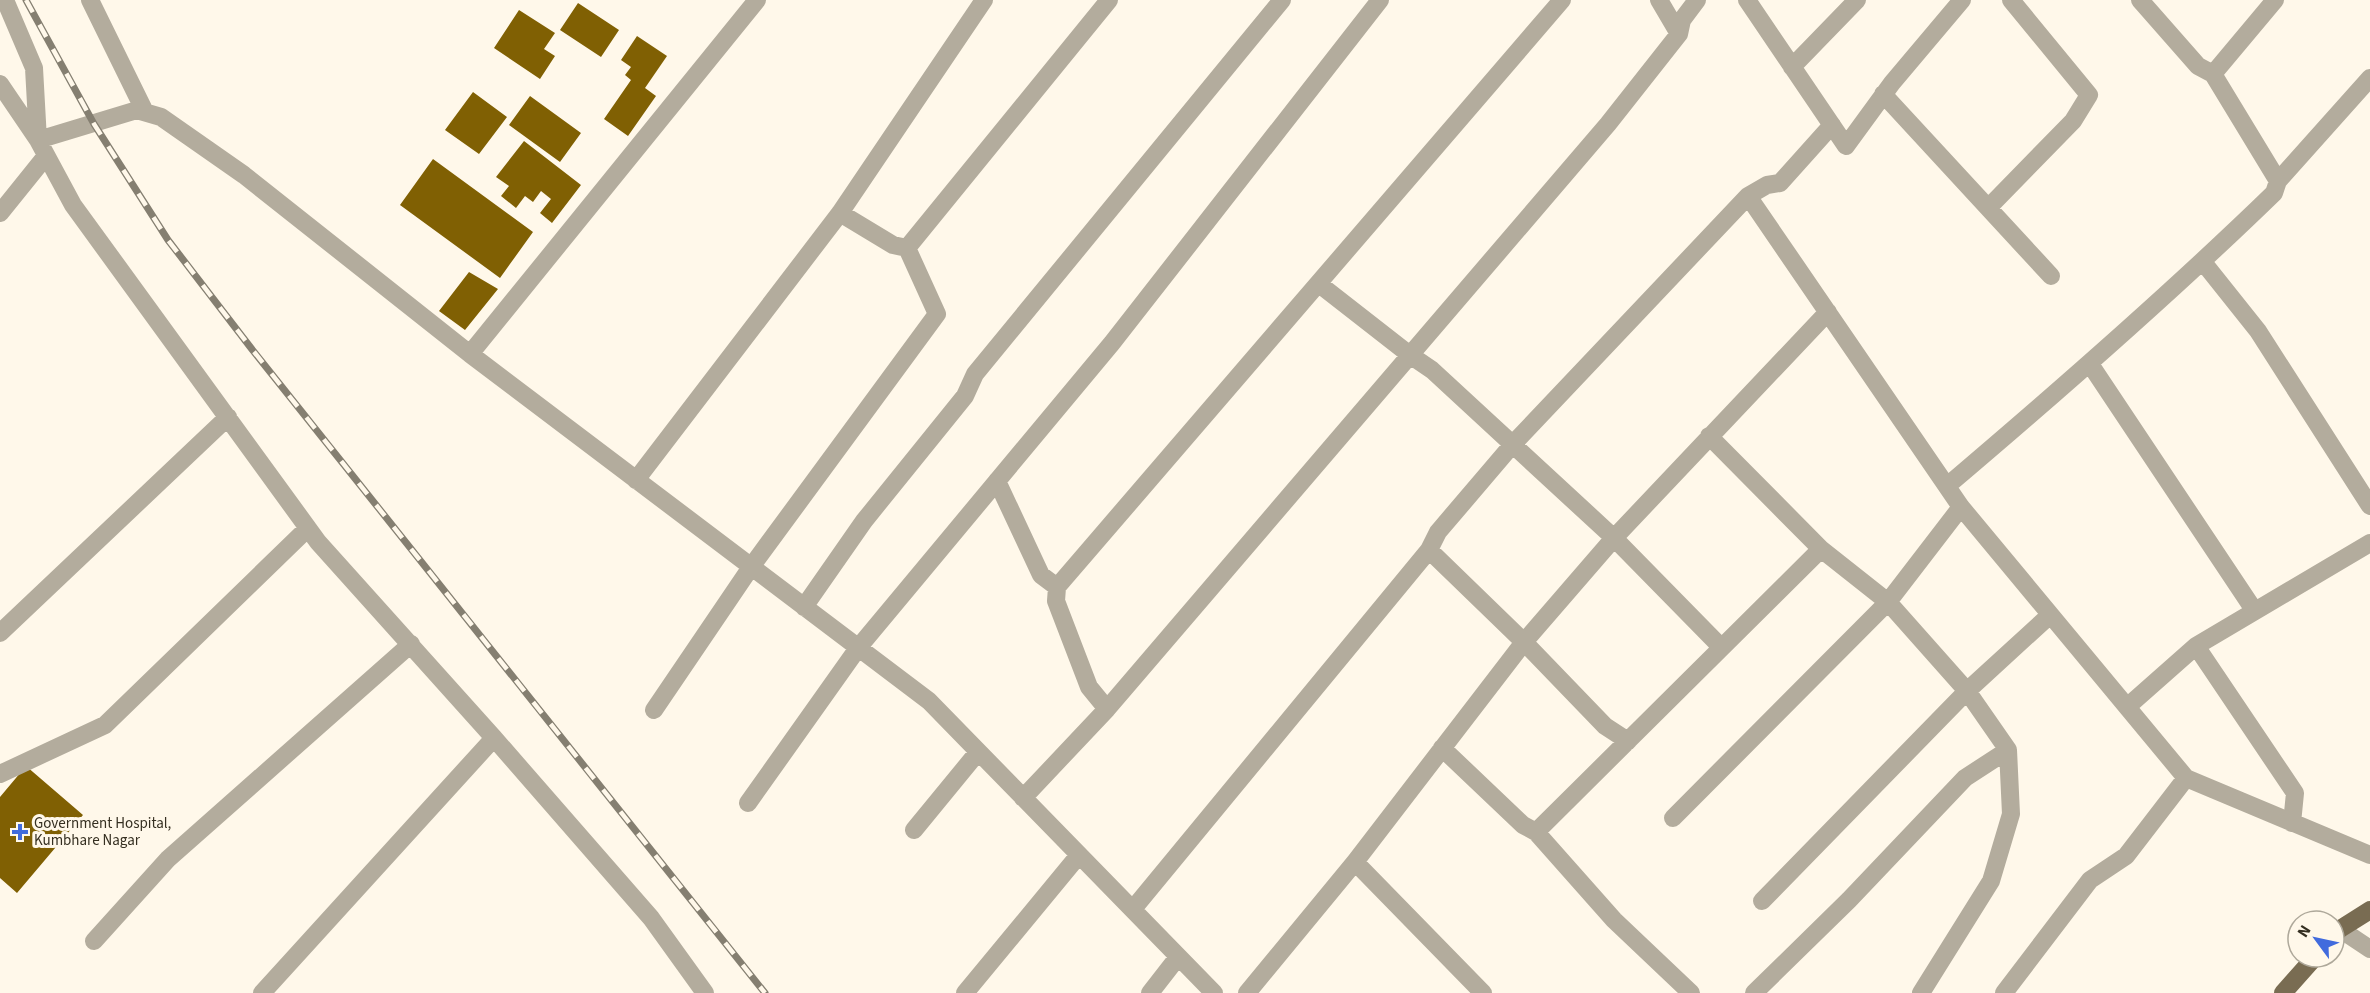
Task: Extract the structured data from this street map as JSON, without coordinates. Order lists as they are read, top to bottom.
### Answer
{
  "places": {
    "health": ["Government Hospital, Kumbhare Nagar"]
  },
  "north": "top left"
}
